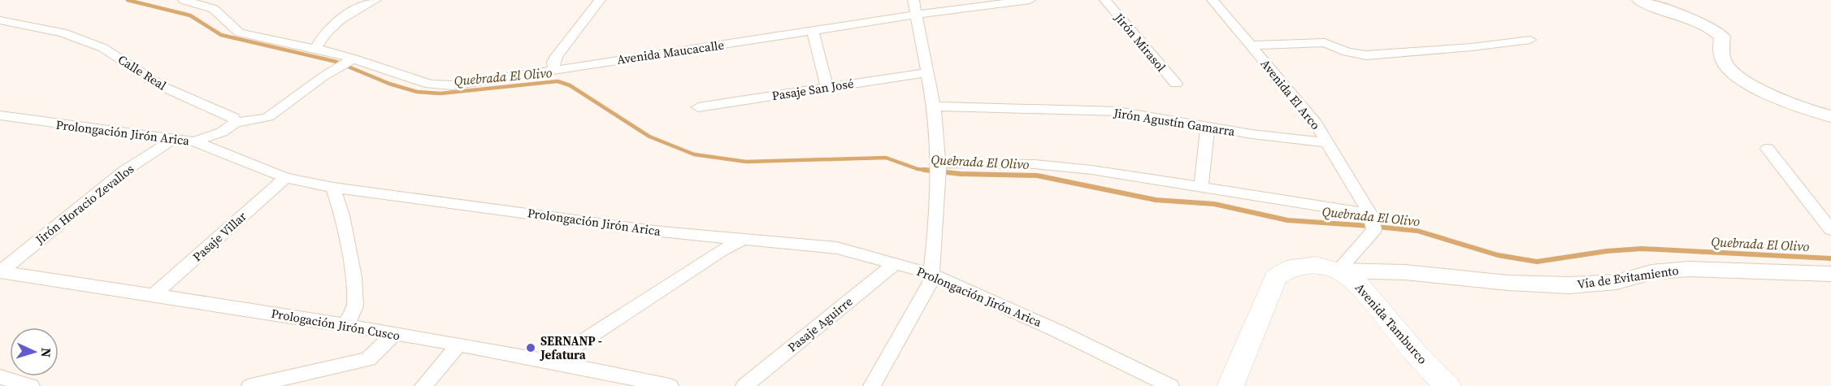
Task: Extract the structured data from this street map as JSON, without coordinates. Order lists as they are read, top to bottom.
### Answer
{
  "streets": {
    "highway": ["Avenida Tamburco"],
    "main road": ["Vía de Evitamiento"],
    "street": [
      "Jirón Mirasol",
      "Avenida Maucacalle",
      "Calle Real",
      "Pasaje San José",
      "Avenida El Arco",
      "Jirón Agustín Gamarra",
      "Prolongación Jirón Arica",
      "Jirón Horacio Zevallos",
      "Pasaje Villar",
      "Prologación Jirón Cusco",
      "Pasaje Aguirre"
    ]
  },
  "crossings": [
    ["Avenida El Arco", "Jirón Agustín Gamarra"],
    ["Prolongación Jirón Arica", "Jirón Horacio Zevallos"],
    ["Prolongación Jirón Arica", "Pasaje Villar"],
    ["Prolongación Jirón Arica", "Pasaje Aguirre"],
    ["Jirón Horacio Zevallos", "Prologación Jirón Cusco"],
    ["Pasaje Villar", "Prologación Jirón Cusco"],
    ["Vía de Evitamiento", "Avenida Tamburco"]
  ],
  "water": ["Quebrada El Olivo"],
  "places": ["SERNANP - Jefatura"],
  "north": "right"
}
